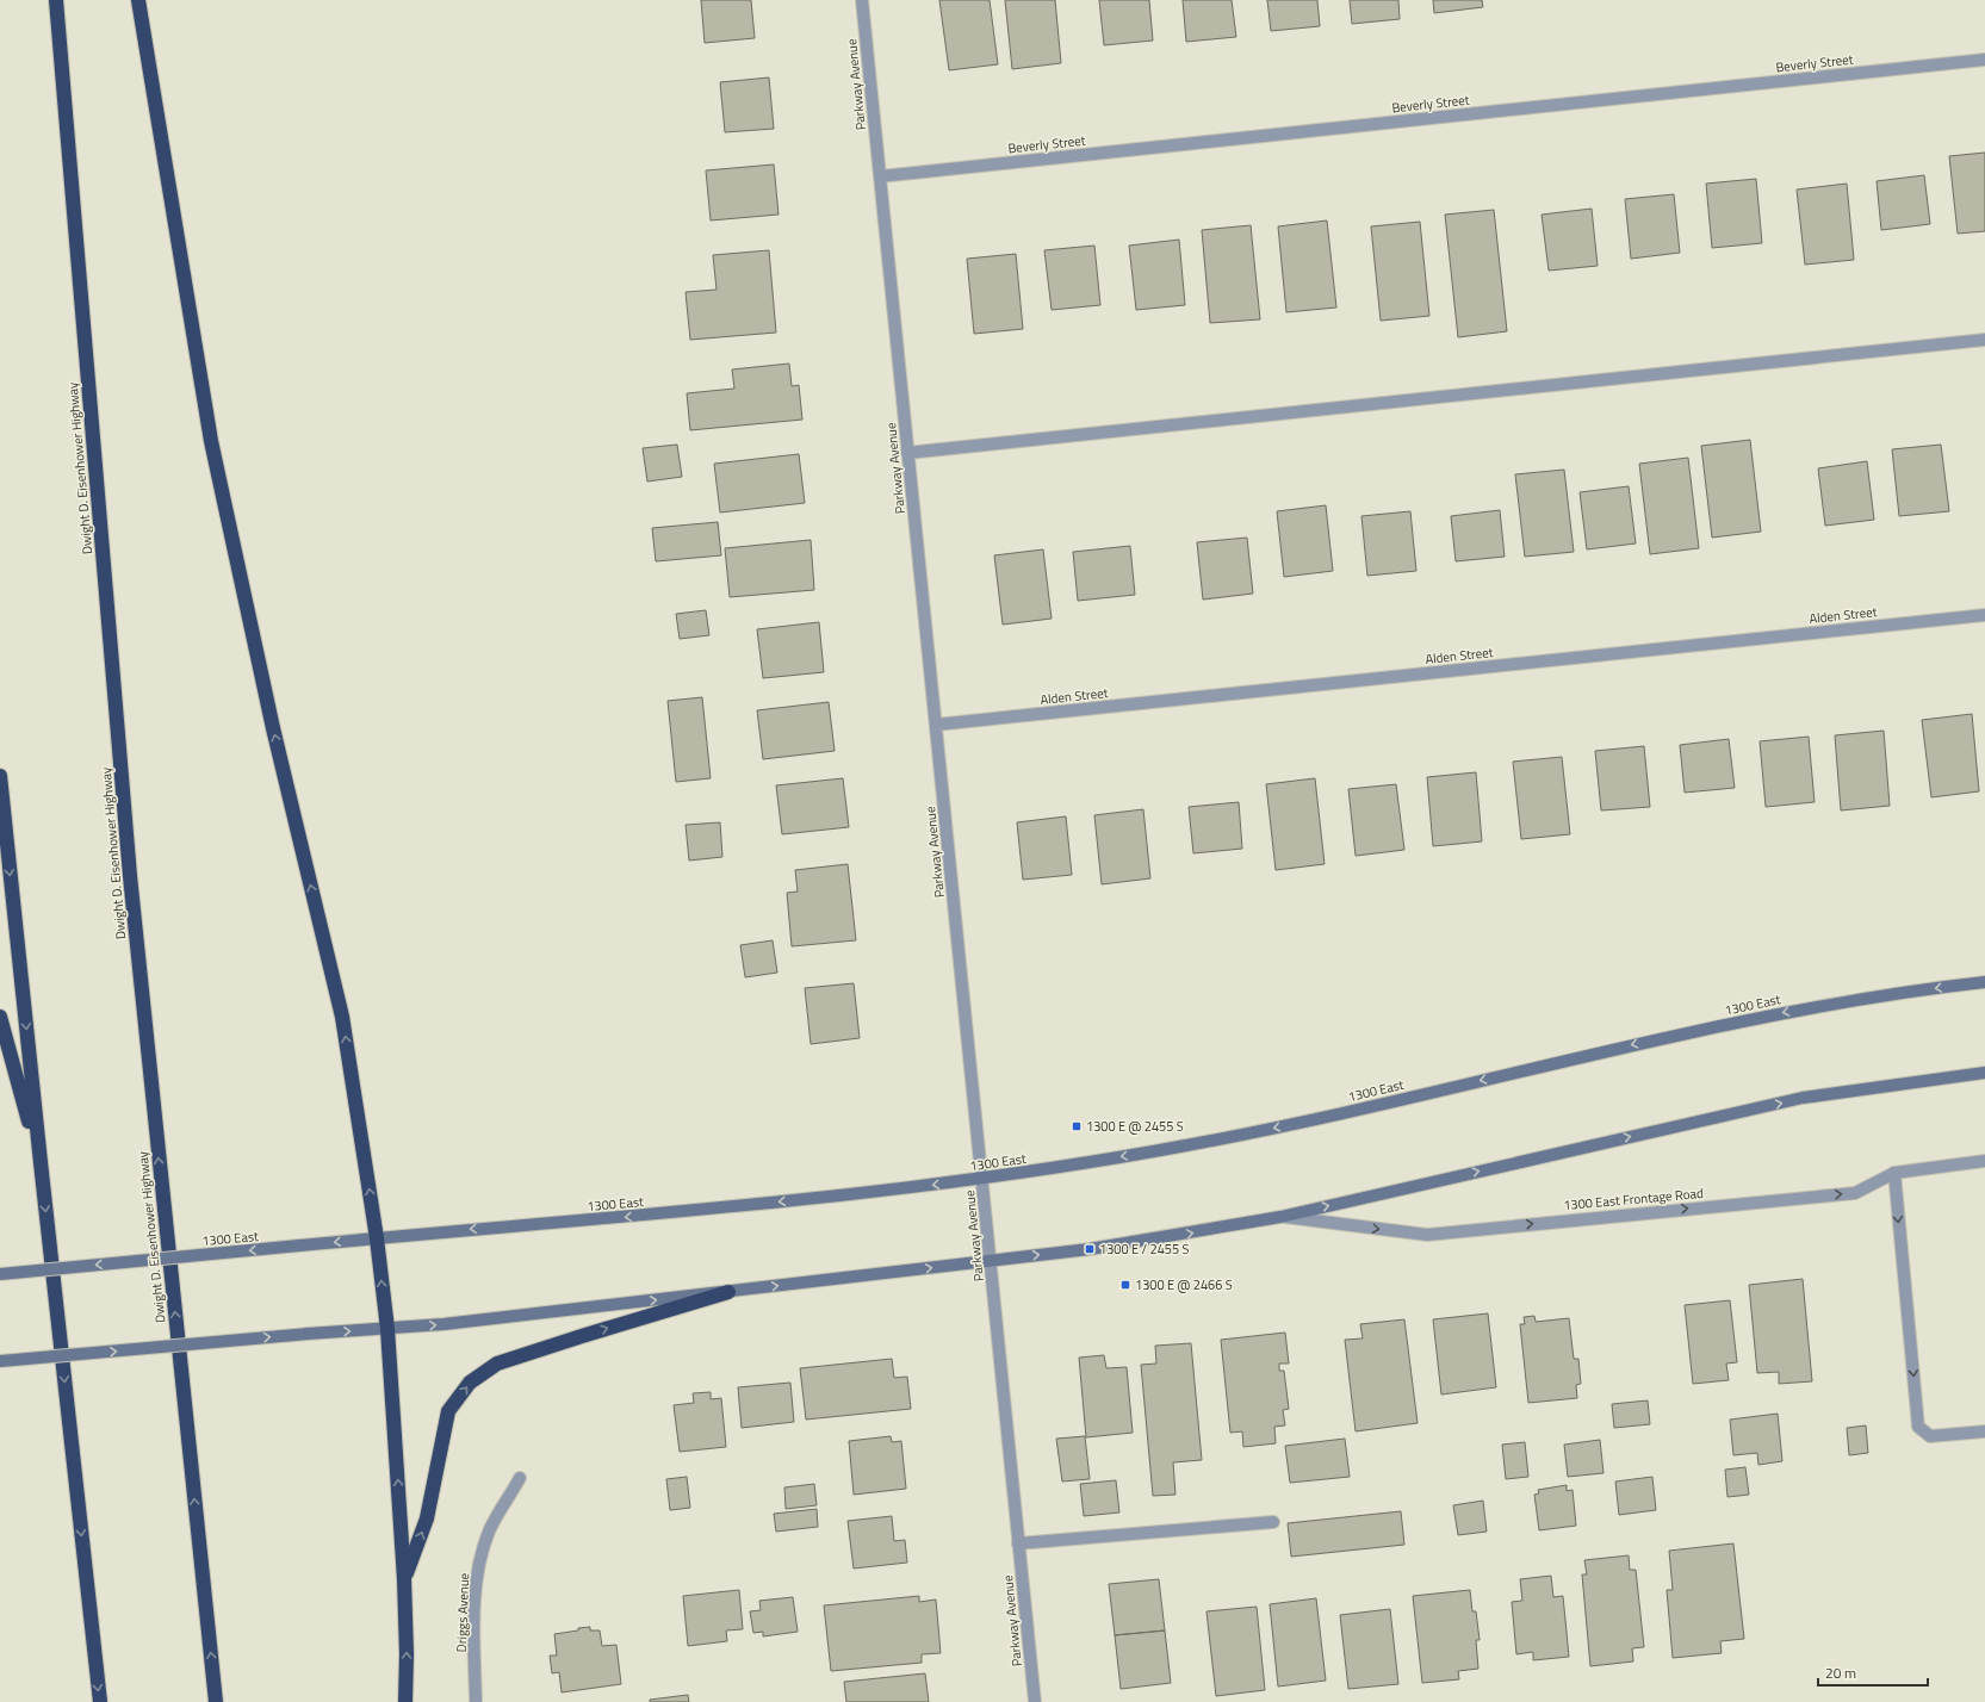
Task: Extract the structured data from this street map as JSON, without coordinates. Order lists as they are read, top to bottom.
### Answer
{
  "streets": {
    "highway": ["Dwight D. Eisenhower Highway"],
    "main road": ["1300 East"],
    "street": [
      "Beverly Street",
      "Parkway Avenue",
      "Alden Street",
      "1300 East Frontage Road",
      "Driggs Avenue"
    ]
  },
  "crossings": [
    ["Beverly Street", "Parkway Avenue"],
    ["Parkway Avenue", "Alden Street"],
    ["Parkway Avenue", "1300 East"]
  ],
  "one_way": ["1300 East Frontage Road"],
  "places": {
    "transit": ["1300 E @ 2455 S", "1300 E / 2455 S", "1300 E @ 2466 S"]
  },
  "scale_bar": "20 m"
}
